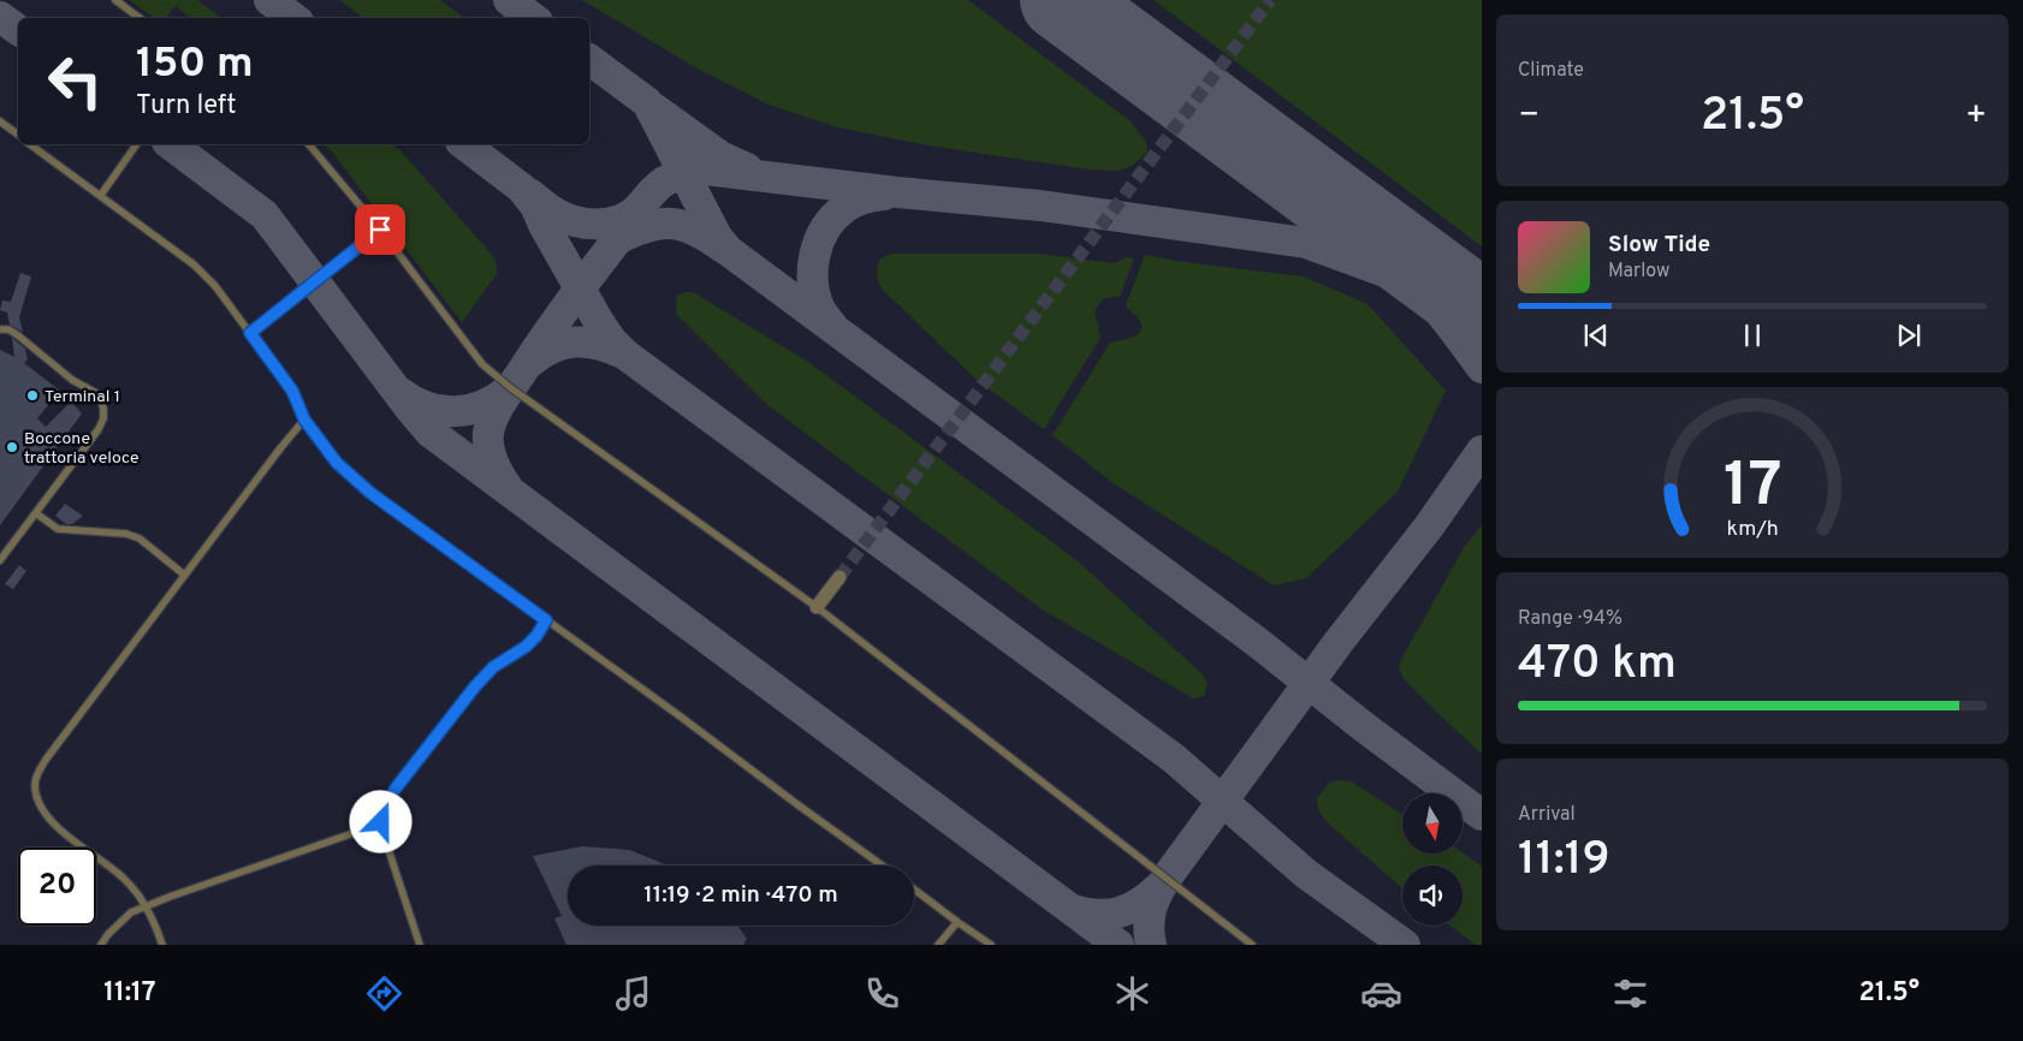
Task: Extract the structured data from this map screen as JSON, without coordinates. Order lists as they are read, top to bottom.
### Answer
{
  "places": ["Terminal 1", "Boccone trattoria veloce"],
  "north": "bottom",
  "page": {
    "tile": [
      "Climate",
      ["Range · 94%", "470 km"],
      ["Arrival", "11:19"]
    ],
    "turn": ["150 m", "Turn left"],
    "heat": ["−", "21.5°", "+"],
    "song": ["Slow Tide", "Marlow"],
    "limit": "20",
    "trip": "11:19 · 2 min · 470 m",
    "tabs": ["11:17", "21.5°"],
    "gauge": ["17", "km/h"]
  }
}
